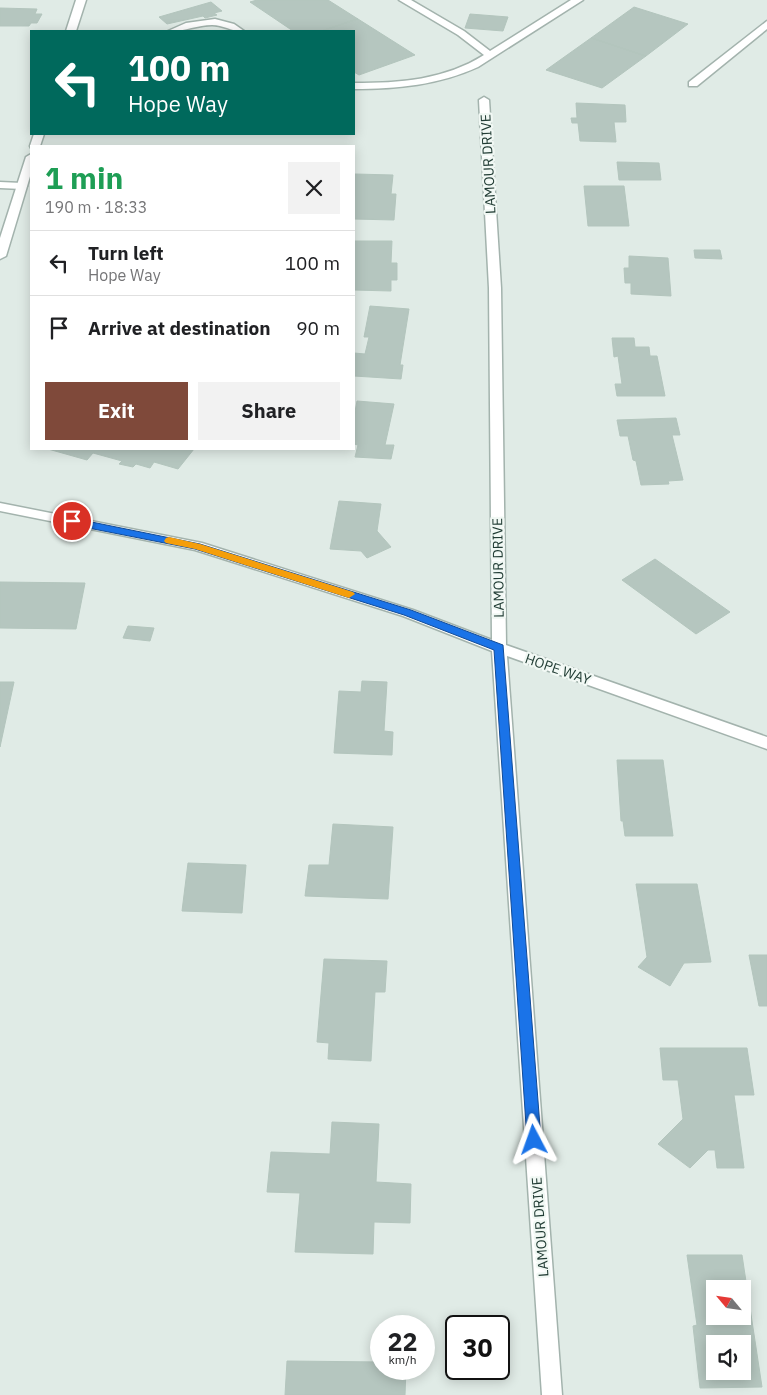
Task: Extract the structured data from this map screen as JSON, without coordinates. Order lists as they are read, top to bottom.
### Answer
{
  "streets": {
    "street": ["LAMOUR DRIVE", "HOPE WAY"]
  },
  "crossings": [
    ["LAMOUR DRIVE", "HOPE WAY"]
  ],
  "north": "top left",
  "page": {
    "turn": ["100 m", "Hope Way"],
    "heading": ["1 min", "190 m · 18:33"],
    "list": [
      {
        "name": "Turn left",
        "note": "Hope Way",
        "value": "100 m"
      },
      {
        "name": "Arrive at destination",
        "value": "90 m"
      }
    ],
    "buttons": ["Exit", "Share"],
    "speed": "22 km/h",
    "limit": "30"
  }
}
